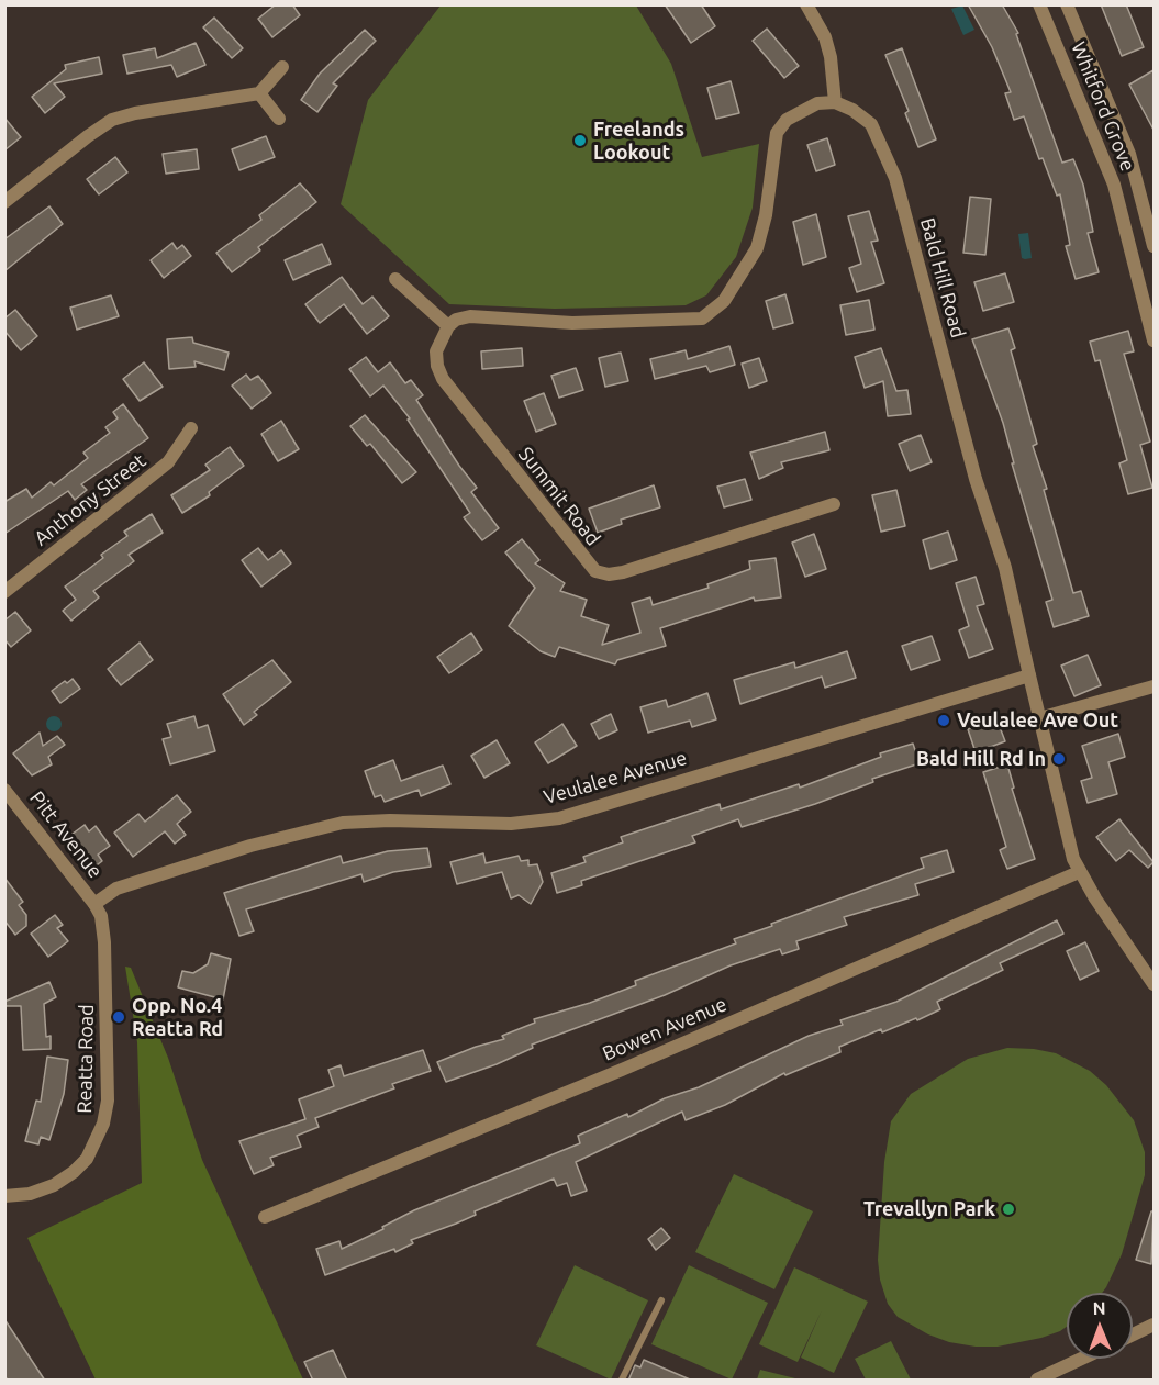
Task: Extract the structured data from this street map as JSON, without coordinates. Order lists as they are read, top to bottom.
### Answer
{
  "streets": {
    "street": [
      "Whitford Grove",
      "Bald Hill Road",
      "Summit Road",
      "Anthony Street",
      "Veulalee Avenue",
      "Pitt Avenue",
      "Bowen Avenue",
      "Reatta Road"
    ]
  },
  "crossings": [
    ["Bald Hill Road", "Veulalee Avenue"],
    ["Bald Hill Road", "Bowen Avenue"],
    ["Veulalee Avenue", "Pitt Avenue"],
    ["Veulalee Avenue", "Reatta Road"],
    ["Pitt Avenue", "Reatta Road"]
  ],
  "places": [
    "Freelands Lookout",
    "Veulalee Ave Out",
    "Bald Hill Rd In",
    "Opp. No.4 Reatta Rd",
    "Trevallyn Park"
  ],
  "north": "top"
}
